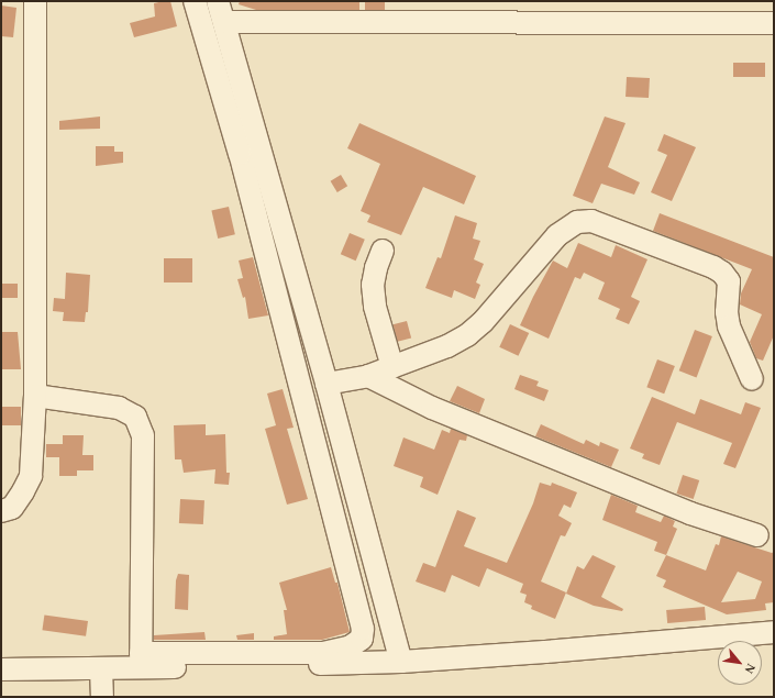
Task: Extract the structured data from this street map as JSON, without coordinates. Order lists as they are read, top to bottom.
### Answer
{
  "north": "bottom right"
}
